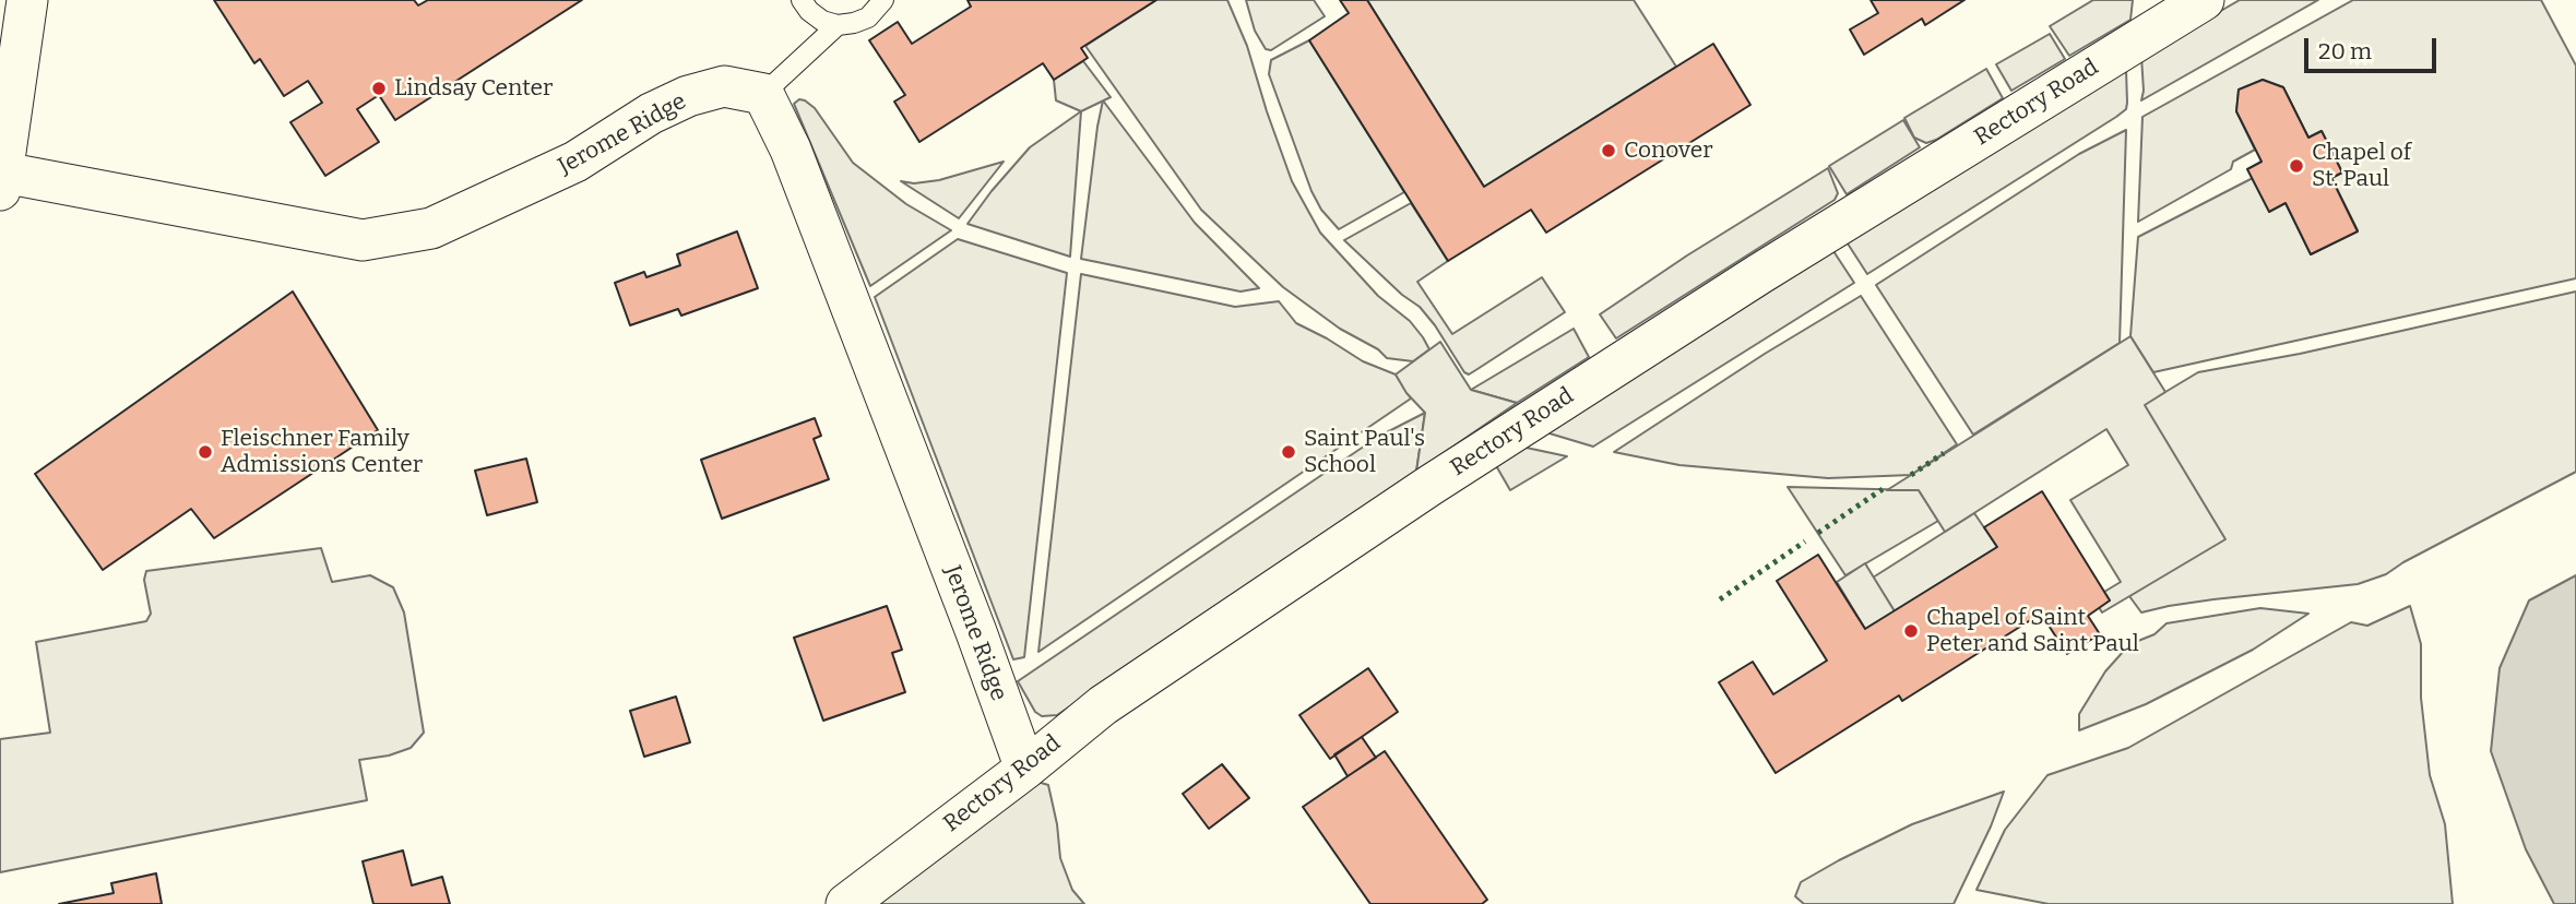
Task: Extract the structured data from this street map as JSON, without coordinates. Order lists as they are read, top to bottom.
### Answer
{
  "streets": {
    "street": ["Rectory Road", "Jerome Ridge"]
  },
  "crossings": [
    ["Rectory Road", "Jerome Ridge"]
  ],
  "places": [
    "Lindsay Center",
    "Conover",
    "Chapel of St. Paul",
    "Fleischner Family Admissions Center",
    "Saint Paul's School",
    "Chapel of Saint Peter and Saint Paul"
  ],
  "scale_bar": "20 m"
}
